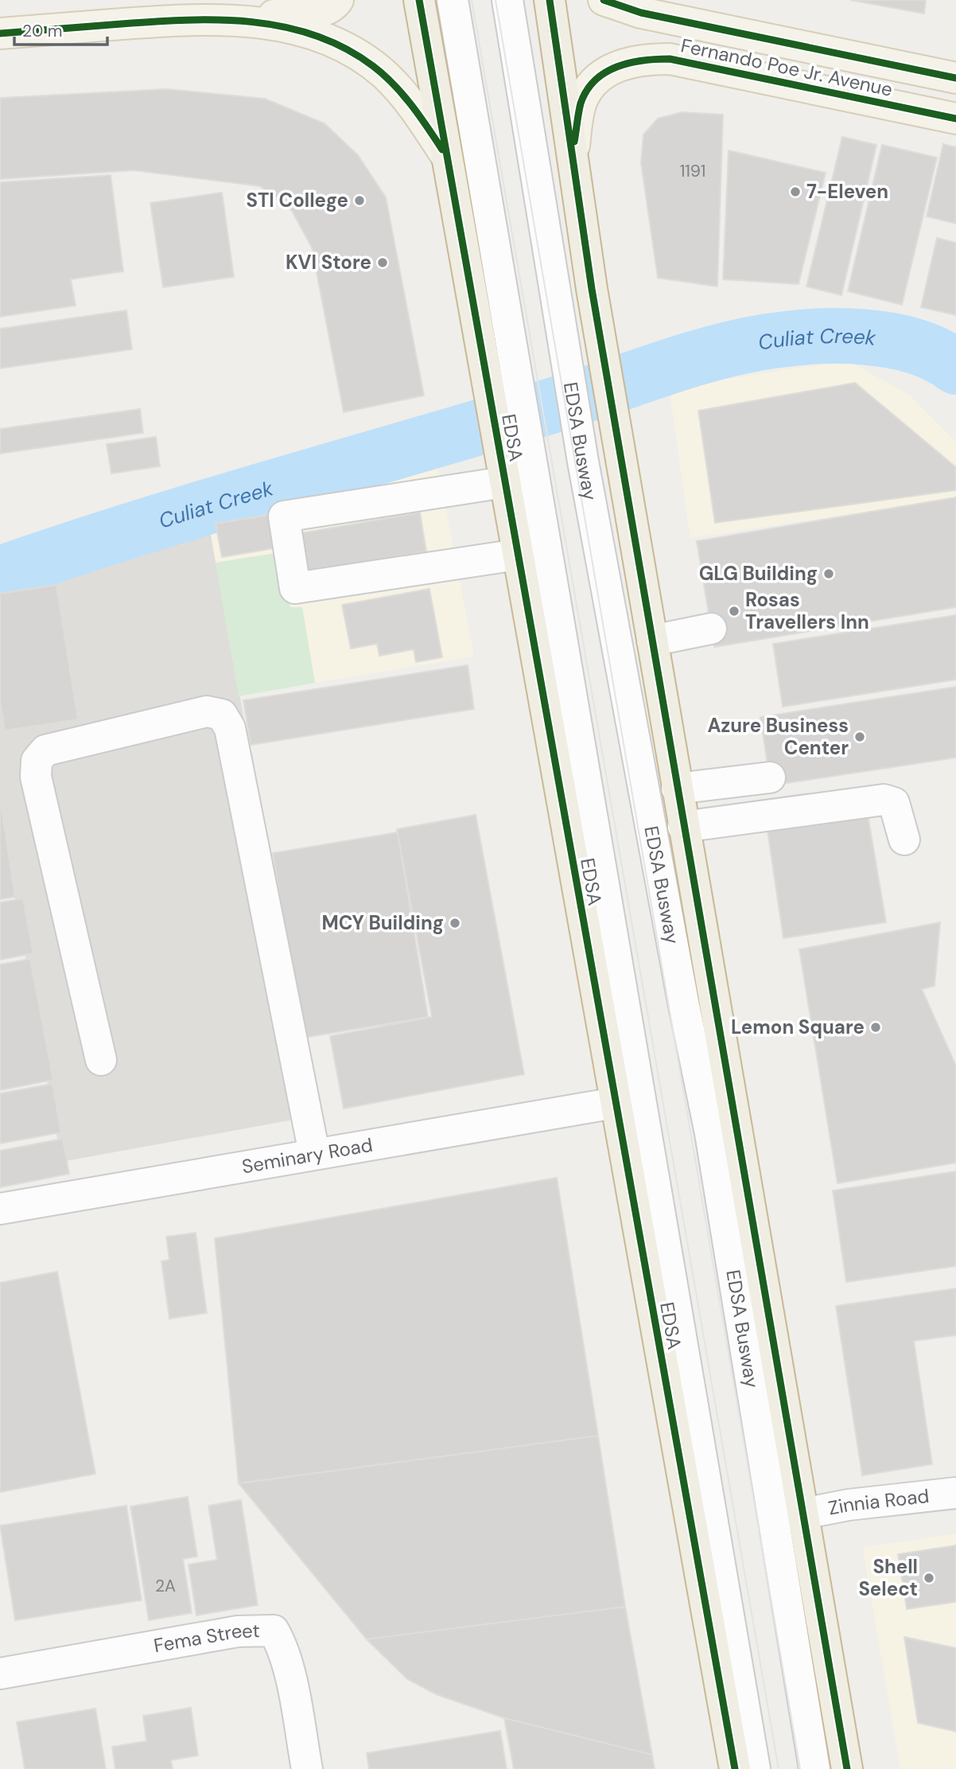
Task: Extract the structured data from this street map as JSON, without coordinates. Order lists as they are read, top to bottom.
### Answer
{
  "streets": {
    "highway": ["EDSA"],
    "main road": ["Fernando Poe Jr. Avenue"],
    "street": [
      "EDSA Busway",
      "Seminary Road",
      "Zinnia Road",
      "Fema Street"
    ]
  },
  "crossings": [
    ["EDSA", "Seminary Road"]
  ],
  "water": ["Culiat Creek"],
  "places": [
    "7-Eleven",
    "STI College",
    "KVI Store",
    "GLG Building",
    "Rosas Travellers Inn",
    "Azure Business Center",
    "MCY Building",
    "Lemon Square",
    "Shell Select"
  ],
  "house_numbers": ["1191", "2A"],
  "scale_bar": "20 m"
}
